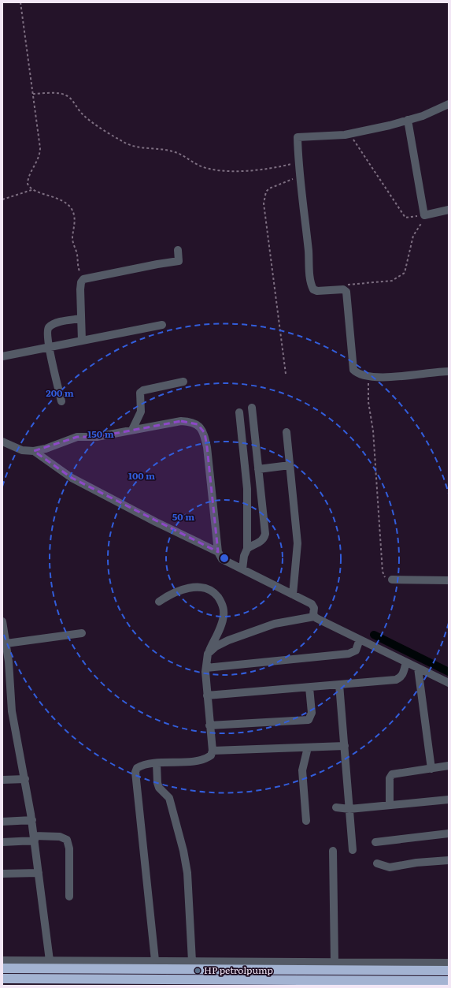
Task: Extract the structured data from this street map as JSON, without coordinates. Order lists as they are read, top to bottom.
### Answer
{
  "places": ["HP petrolpump"],
  "rings": [
    "200 m",
    "150 m",
    "100 m",
    "50 m"
  ]
}
